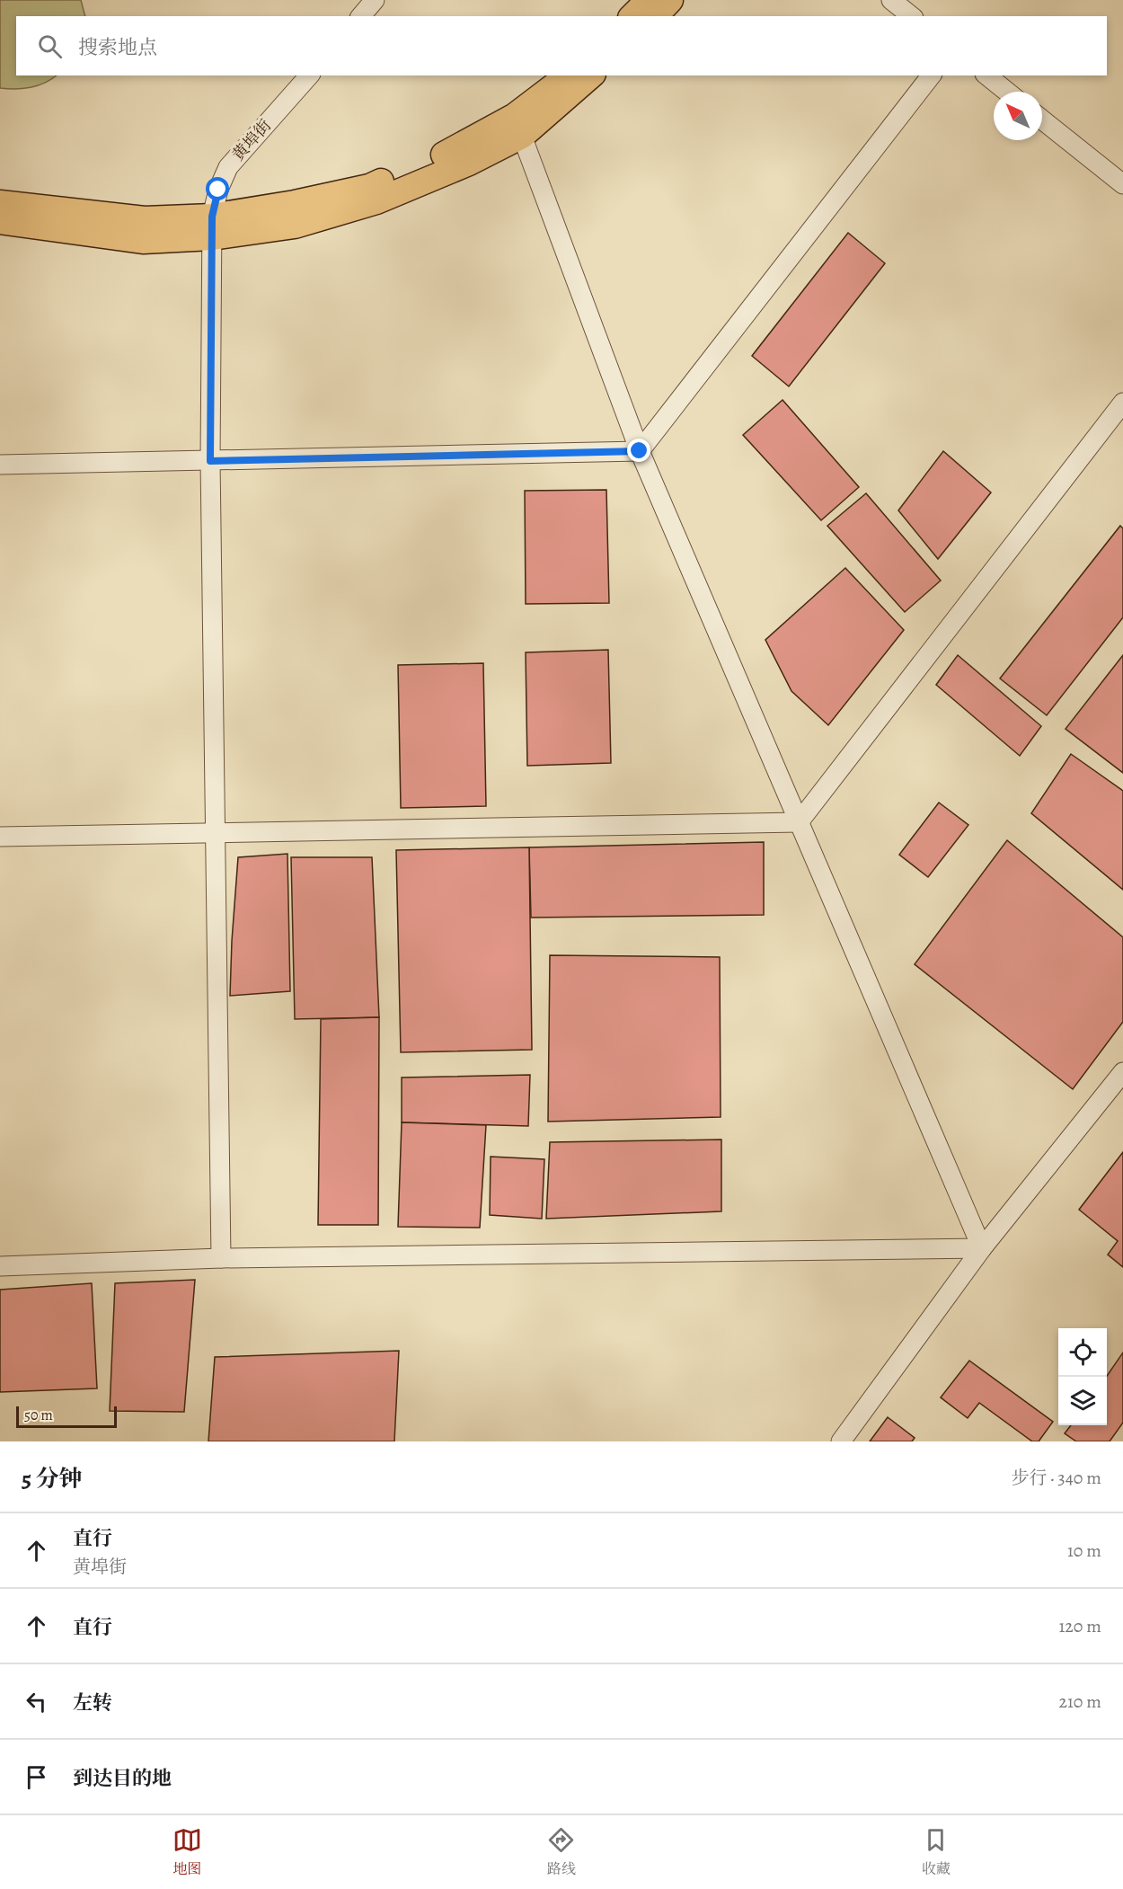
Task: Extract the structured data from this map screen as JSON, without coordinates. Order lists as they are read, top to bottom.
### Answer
{
  "streets": {
    "street": ["黄埠街"]
  },
  "scale_bar": "50 m",
  "north": "top left",
  "page": {
    "search": "搜索地点",
    "scale": "50 m",
    "heading": ["5 分钟", "步行 · 340 m"],
    "list": [
      ["直行", "黄埠街", "10 m"],
      ["直行", "120 m"],
      ["左转", "210 m"],
      "到达目的地"
    ],
    "nav": ["地图", "路线", "收藏"]
  }
}
